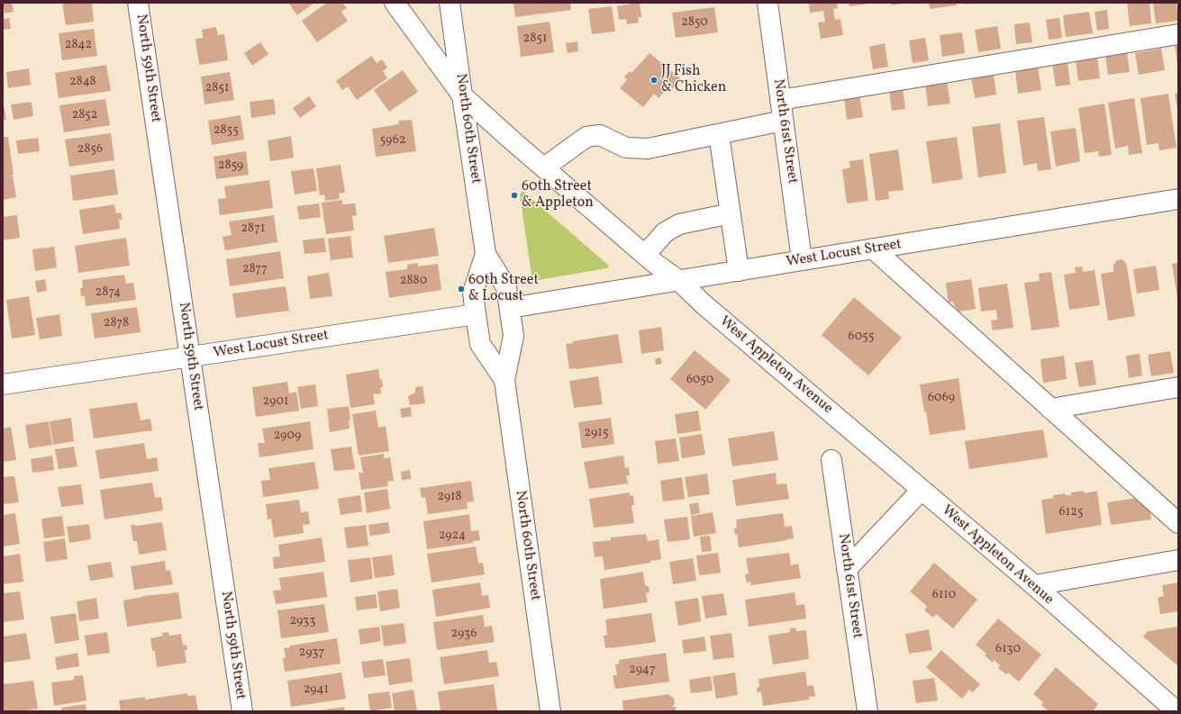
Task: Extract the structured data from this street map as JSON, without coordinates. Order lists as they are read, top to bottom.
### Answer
{
  "streets": {
    "street": [
      "North 59th Street",
      "North 60th Street",
      "North 61st Street",
      "West Locust Street",
      "West Appleton Avenue"
    ]
  },
  "crossings": [
    ["North 59th Street", "West Locust Street"],
    ["North 60th Street", "West Locust Street"],
    ["North 60th Street", "West Appleton Avenue"],
    ["North 61st Street", "West Locust Street"],
    ["West Locust Street", "West Appleton Avenue"]
  ],
  "places": ["JJ Fish & Chicken", "60th Street & Appleton", "60th Street & Locust"],
  "house_numbers": [
    "2850",
    "2851",
    "2842",
    "2848",
    "2851",
    "2852",
    "2855",
    "5962",
    "2856",
    "2859",
    "2871",
    "2877",
    "2880",
    "2874",
    "2878",
    "6055",
    "6050",
    "6069",
    "2901",
    "2915",
    "2909",
    "2918",
    "6125",
    "2924",
    "6110",
    "2933",
    "2936",
    "6130",
    "2937",
    "2947",
    "2941"
  ]
}
